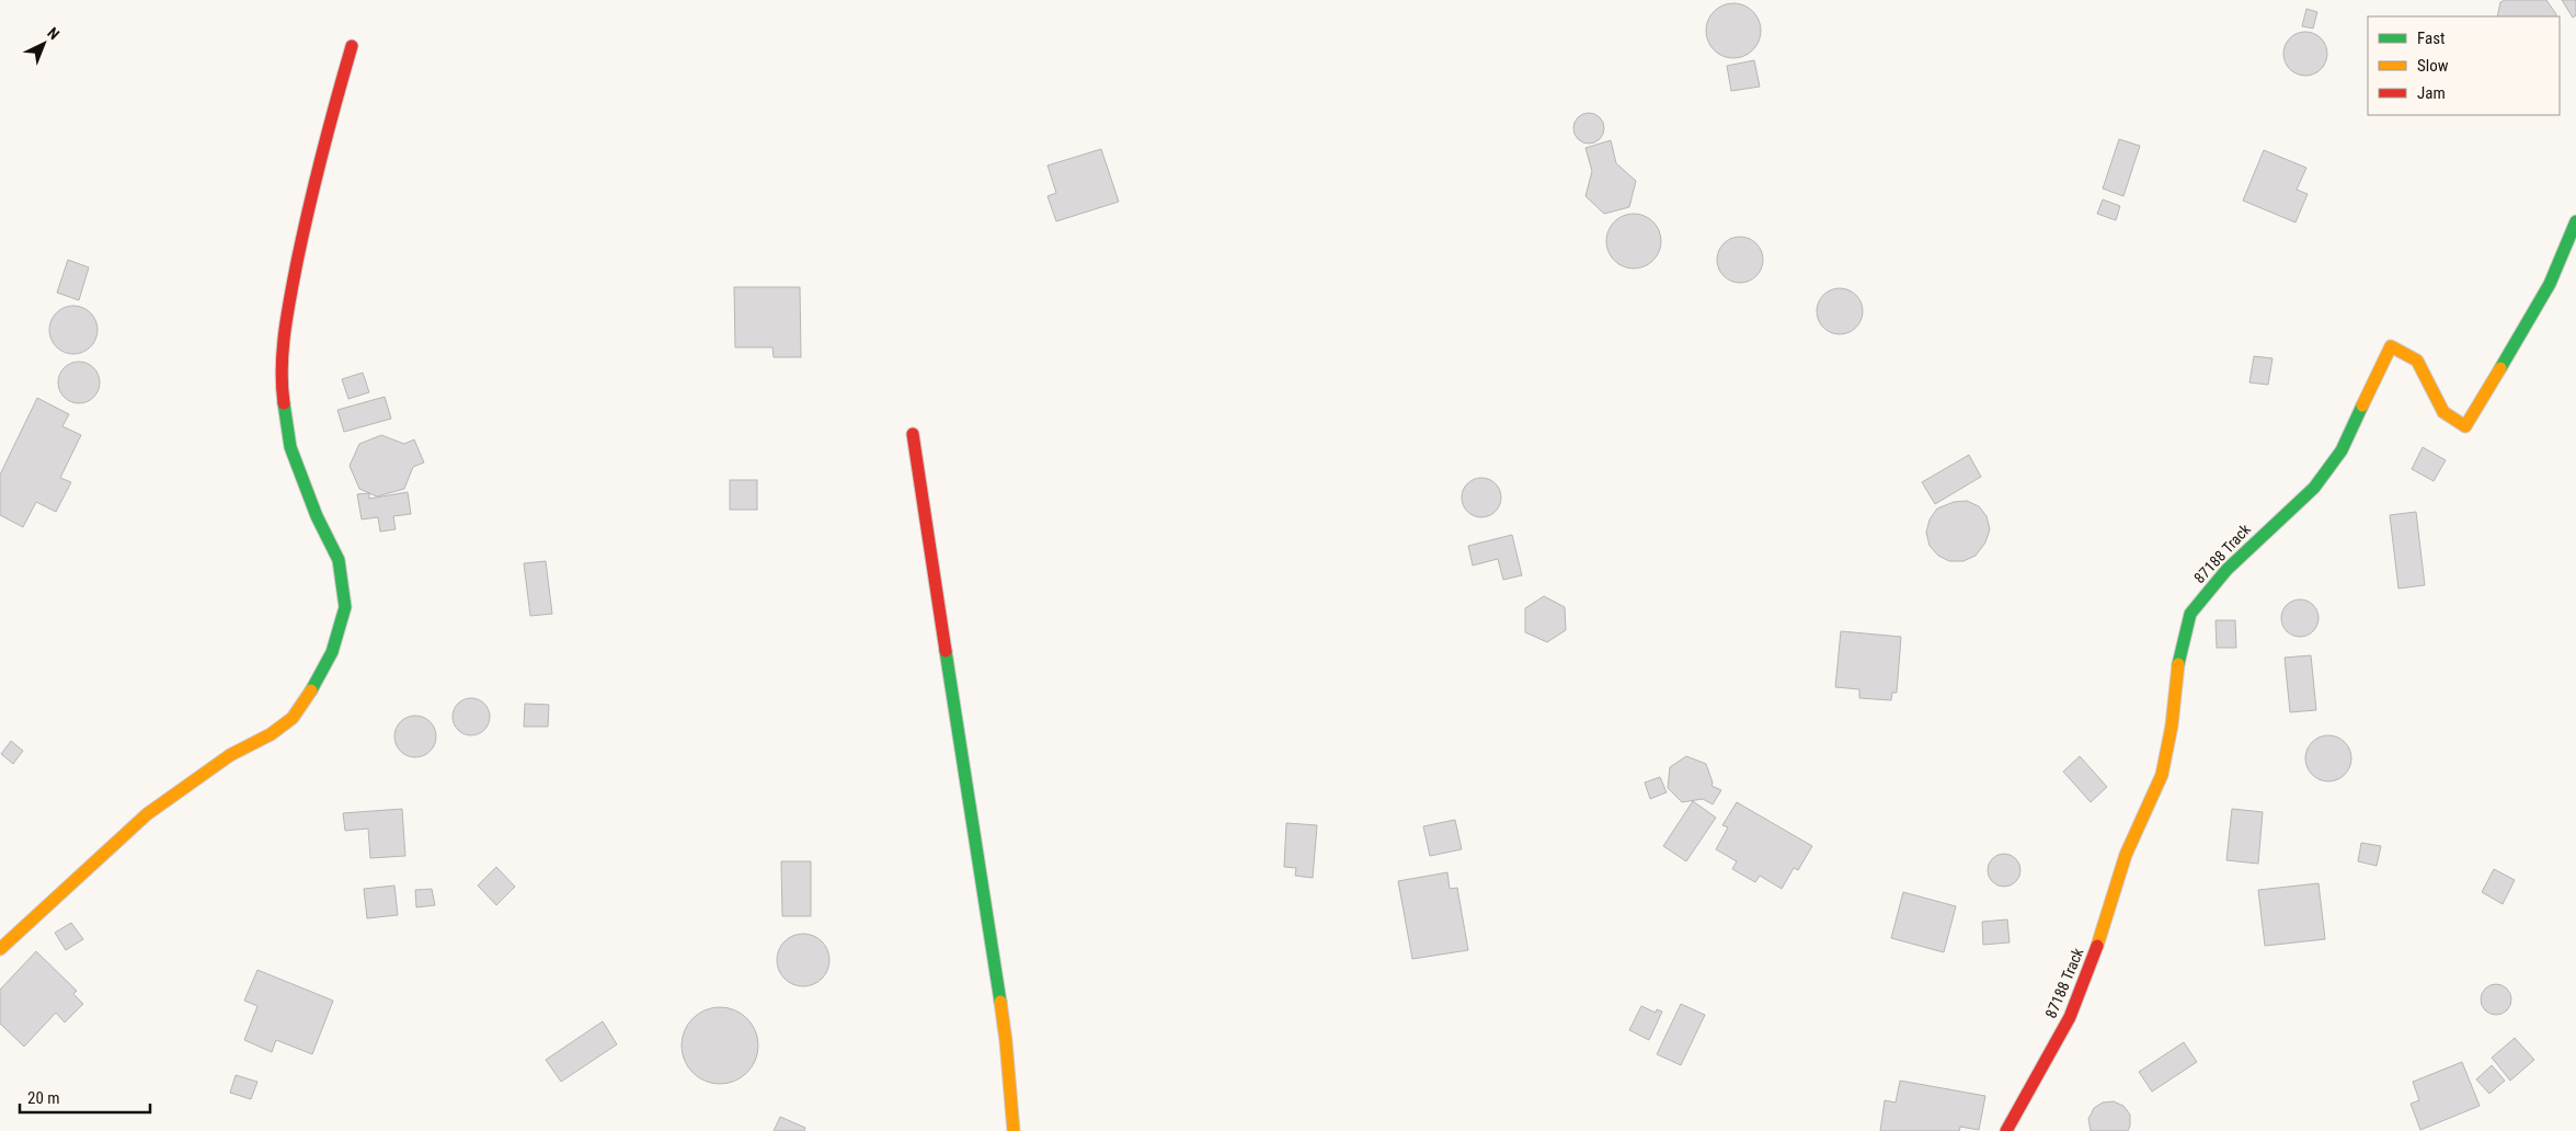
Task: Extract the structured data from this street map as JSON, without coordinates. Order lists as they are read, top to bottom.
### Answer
{
  "streets": {
    "street": ["87188 Track"]
  },
  "legend": ["Fast", "Slow", "Jam"],
  "scale_bar": "20 m",
  "north": "top right"
}
